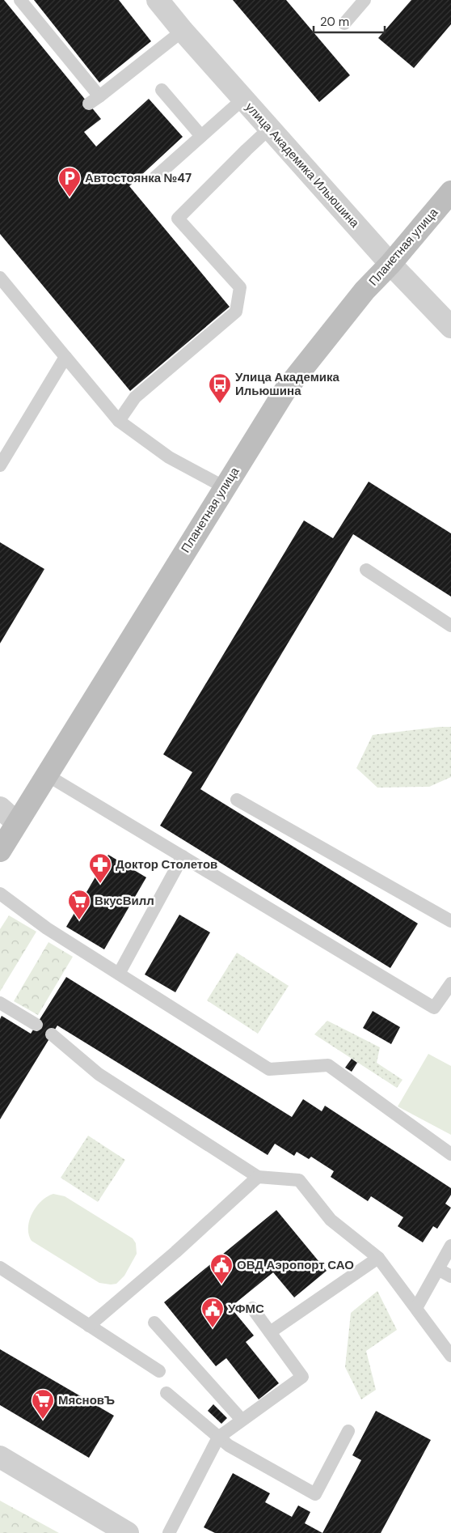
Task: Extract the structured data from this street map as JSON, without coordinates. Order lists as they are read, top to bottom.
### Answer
{
  "streets": {
    "street": ["улица Академика Ильюшина", "Планетная улица"]
  },
  "crossings": [
    ["улица Академика Ильюшина", "Планетная улица"]
  ],
  "places": {
    "parking": ["Автостоянка №47"],
    "bus stop": ["Улица Академика Ильюшина"],
    "pharmacy": ["Доктор Столетов"],
    "supermarket": ["ВкусВилл", "МясновЪ"],
    "public building": ["ОВД Аэропорт САО", "УФМС"]
  },
  "scale_bar": "20 m"
}
